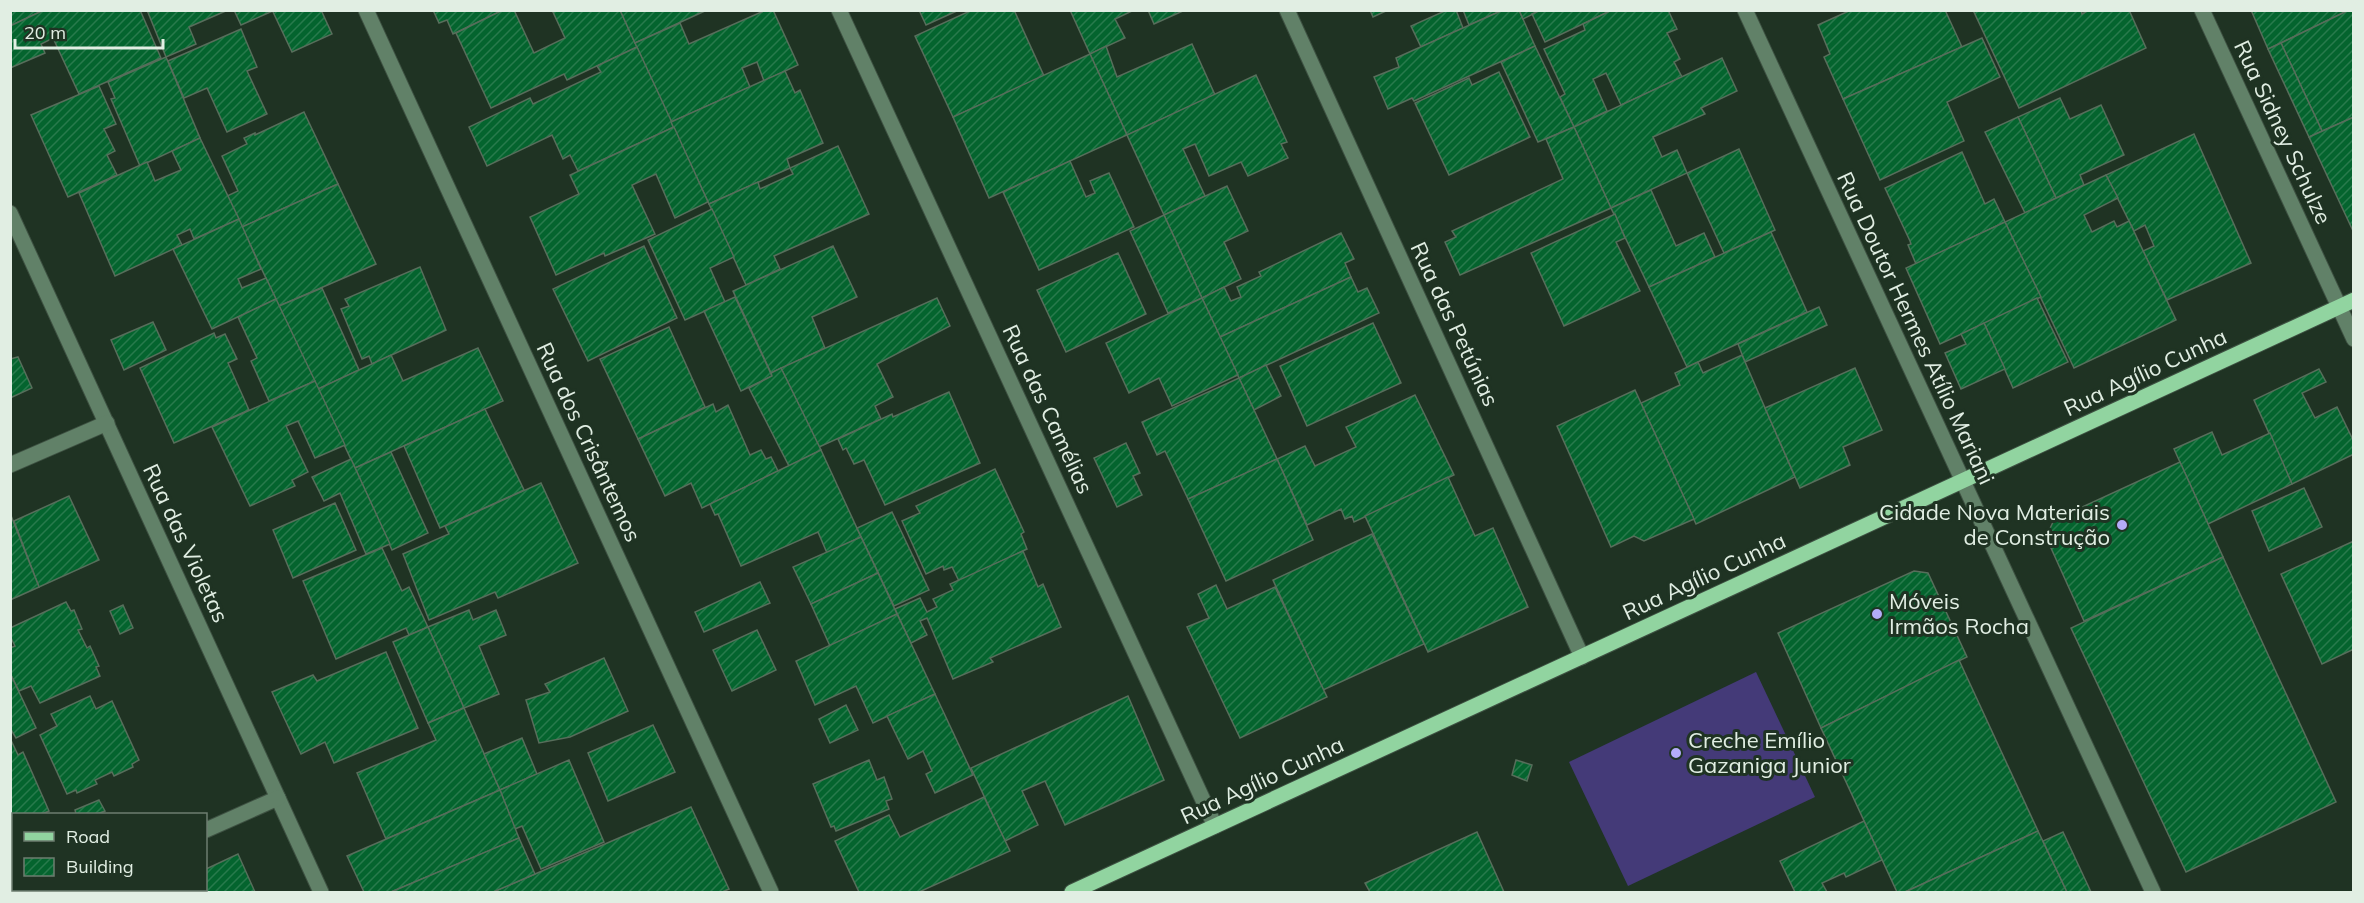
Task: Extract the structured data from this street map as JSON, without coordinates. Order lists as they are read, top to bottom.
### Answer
{
  "streets": {
    "main road": ["Rua Agílio Cunha"],
    "street": [
      "Rua Sidney Schulze",
      "Rua das Petúnias",
      "Rua Doutor Hermes Atílio Mariani",
      "Rua das Camélias",
      "Rua dos Crisântemos",
      "Rua das Violetas"
    ]
  },
  "crossings": [
    ["Rua Sidney Schulze", "Rua Agílio Cunha"],
    ["Rua das Petúnias", "Rua Agílio Cunha"],
    ["Rua Doutor Hermes Atílio Mariani", "Rua Agílio Cunha"],
    ["Rua Agílio Cunha", "Rua das Camélias"]
  ],
  "places": ["Cidade Nova Materiais de Construção", "Móveis Irmãos Rocha", "Creche Emílio Gazaniga Junior"],
  "legend": ["Road", "Building"],
  "scale_bar": "20 m"
}
